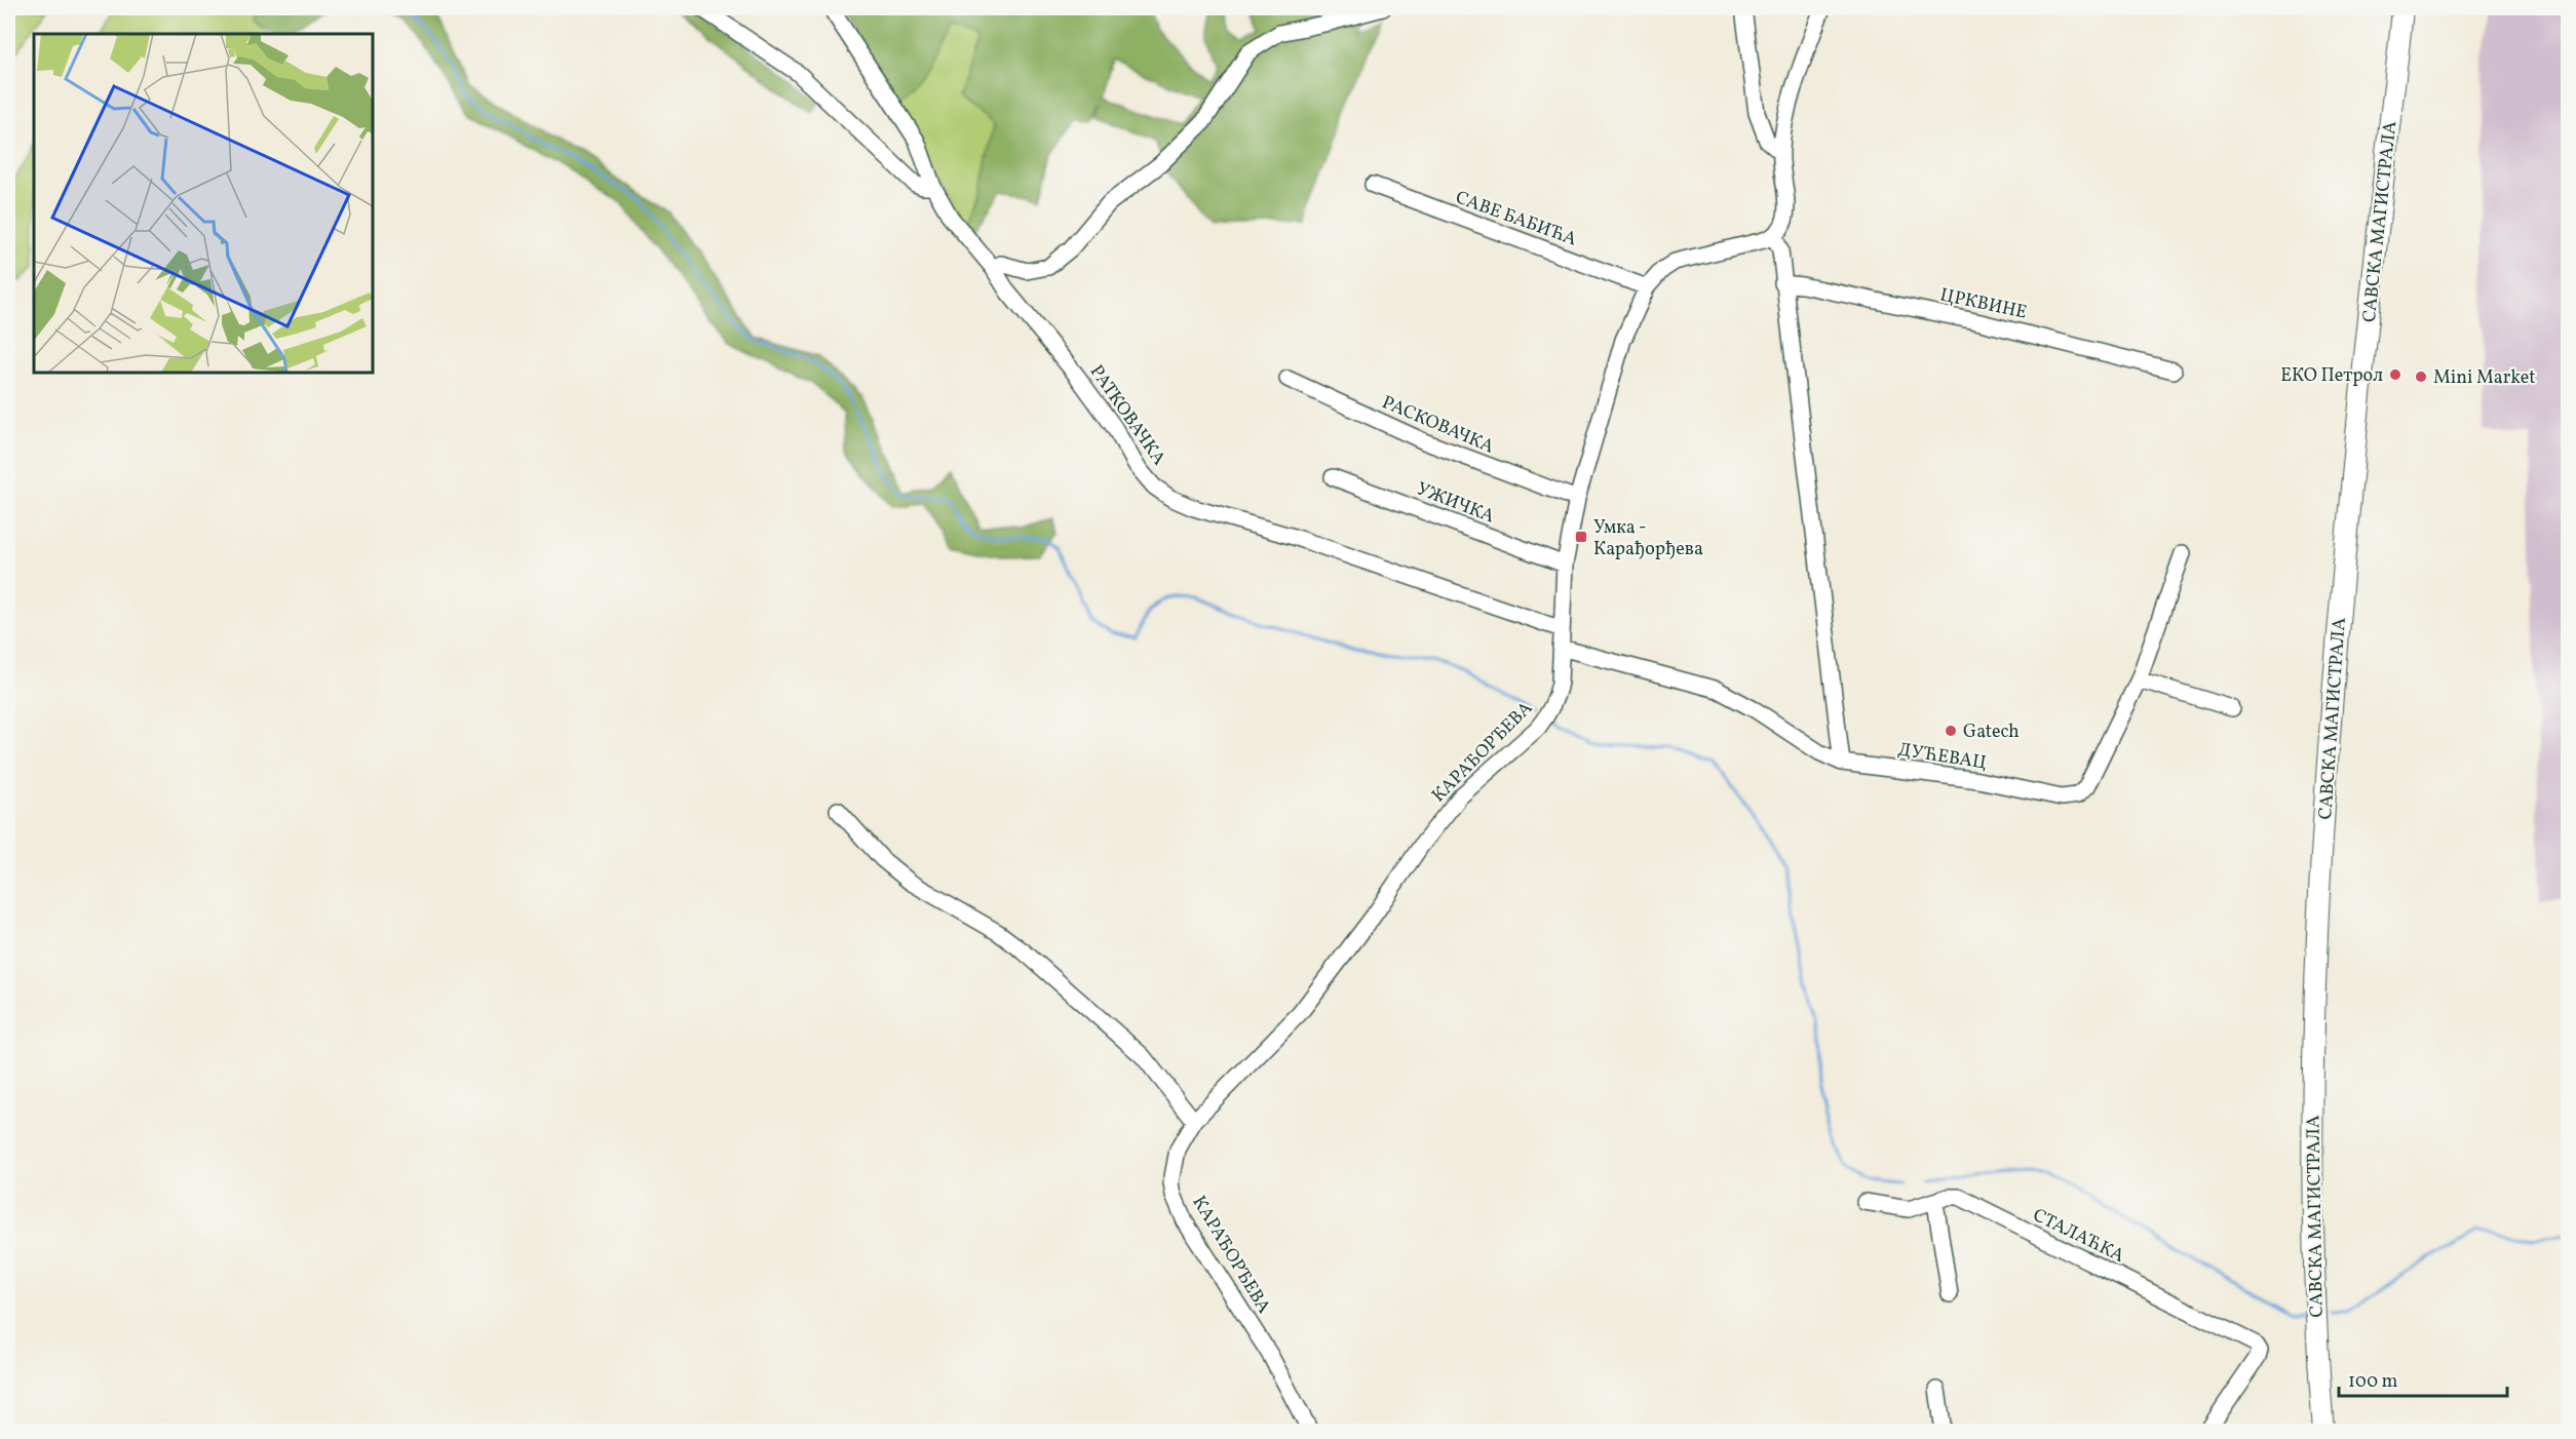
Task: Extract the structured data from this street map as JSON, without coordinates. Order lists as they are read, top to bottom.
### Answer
{
  "streets": {
    "main road": ["САВСКА МАГИСТРАЛА"],
    "street": [
      "САВЕ БАБИЋА",
      "ЦРКВИНЕ",
      "РАТКОВАЧКА",
      "РАСКОВАЧКА",
      "УЖИЧКА",
      "КАРАЂОРЂЕВА",
      "ДУЋЕВАЦ",
      "СТАЛАЋКА"
    ]
  },
  "crossings": [
    ["САВЕ БАБИЋА", "КАРАЂОРЂЕВА"],
    ["РАТКОВАЧКА", "КАРАЂОРЂЕВА"],
    ["РАСКОВАЧКА", "КАРАЂОРЂЕВА"],
    ["УЖИЧКА", "КАРАЂОРЂЕВА"],
    ["КАРАЂОРЂЕВА", "ДУЋЕВАЦ"]
  ],
  "places": {
    "other": ["ЕКО Петрол", "Mini Market", "Gatech"],
    "transit": ["Умка - Карађорђева"]
  },
  "scale_bar": "100 m"
}
